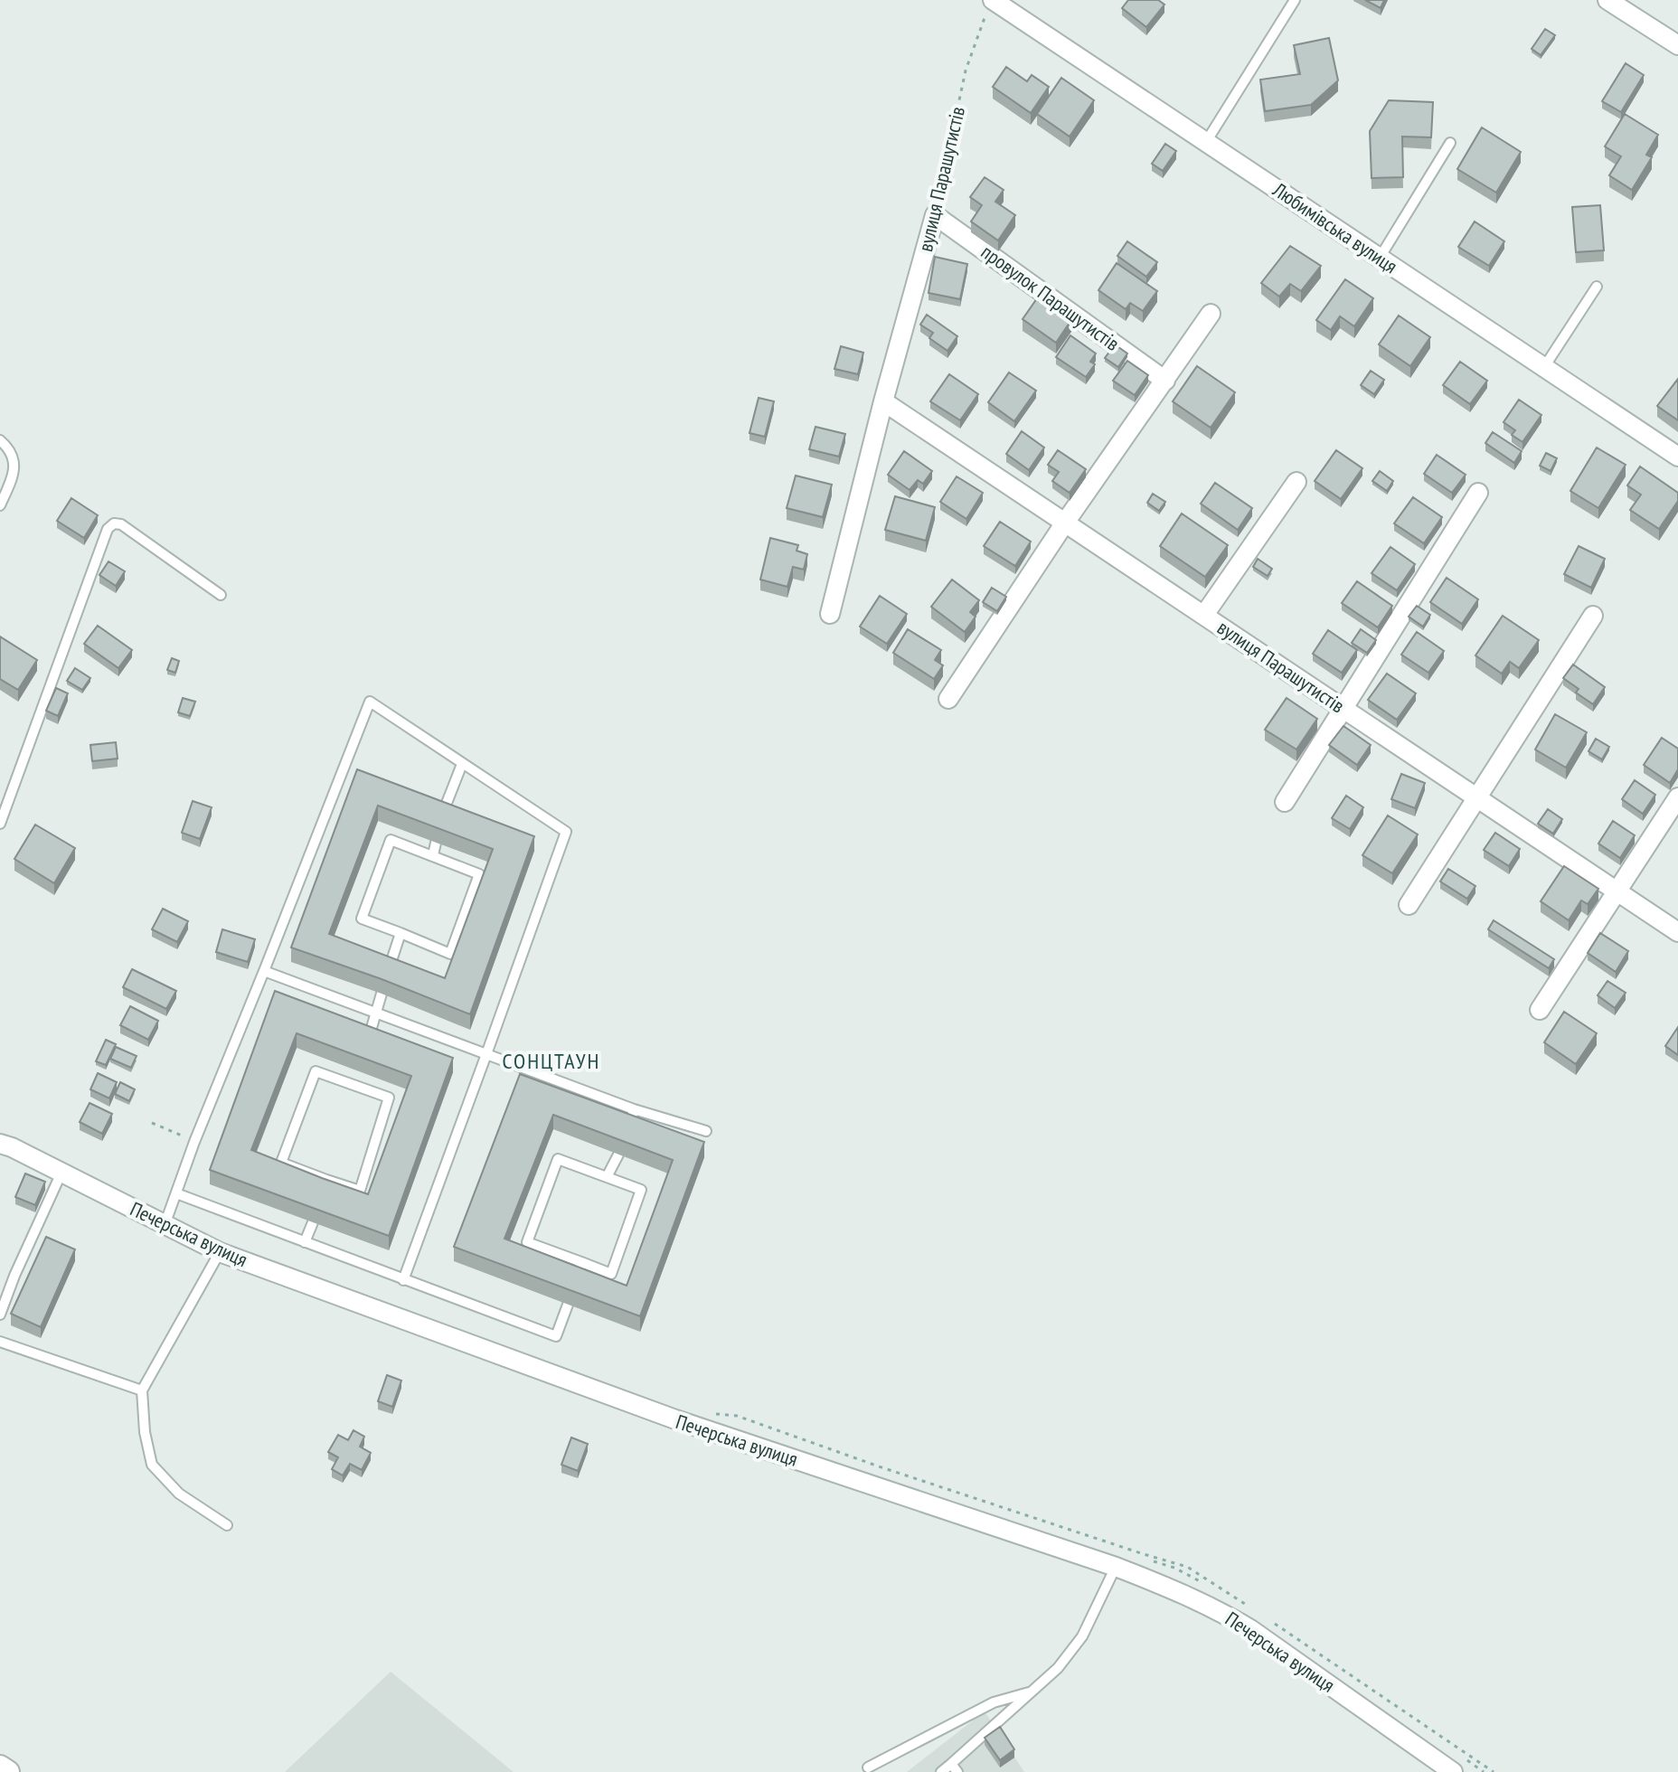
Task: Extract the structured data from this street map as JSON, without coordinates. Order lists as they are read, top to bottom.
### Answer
{
  "streets": {
    "street": [
      "вулиця Парашутистів",
      "Любимівська вулиця",
      "провулок Парашутистів",
      "Печерська вулиця"
    ]
  },
  "crossings": [
    ["вулиця Парашутистів", "Любимівська вулиця"],
    ["вулиця Парашутистів", "провулок Парашутистів"]
  ],
  "districts": ["СОНЦТАУН"]
}
